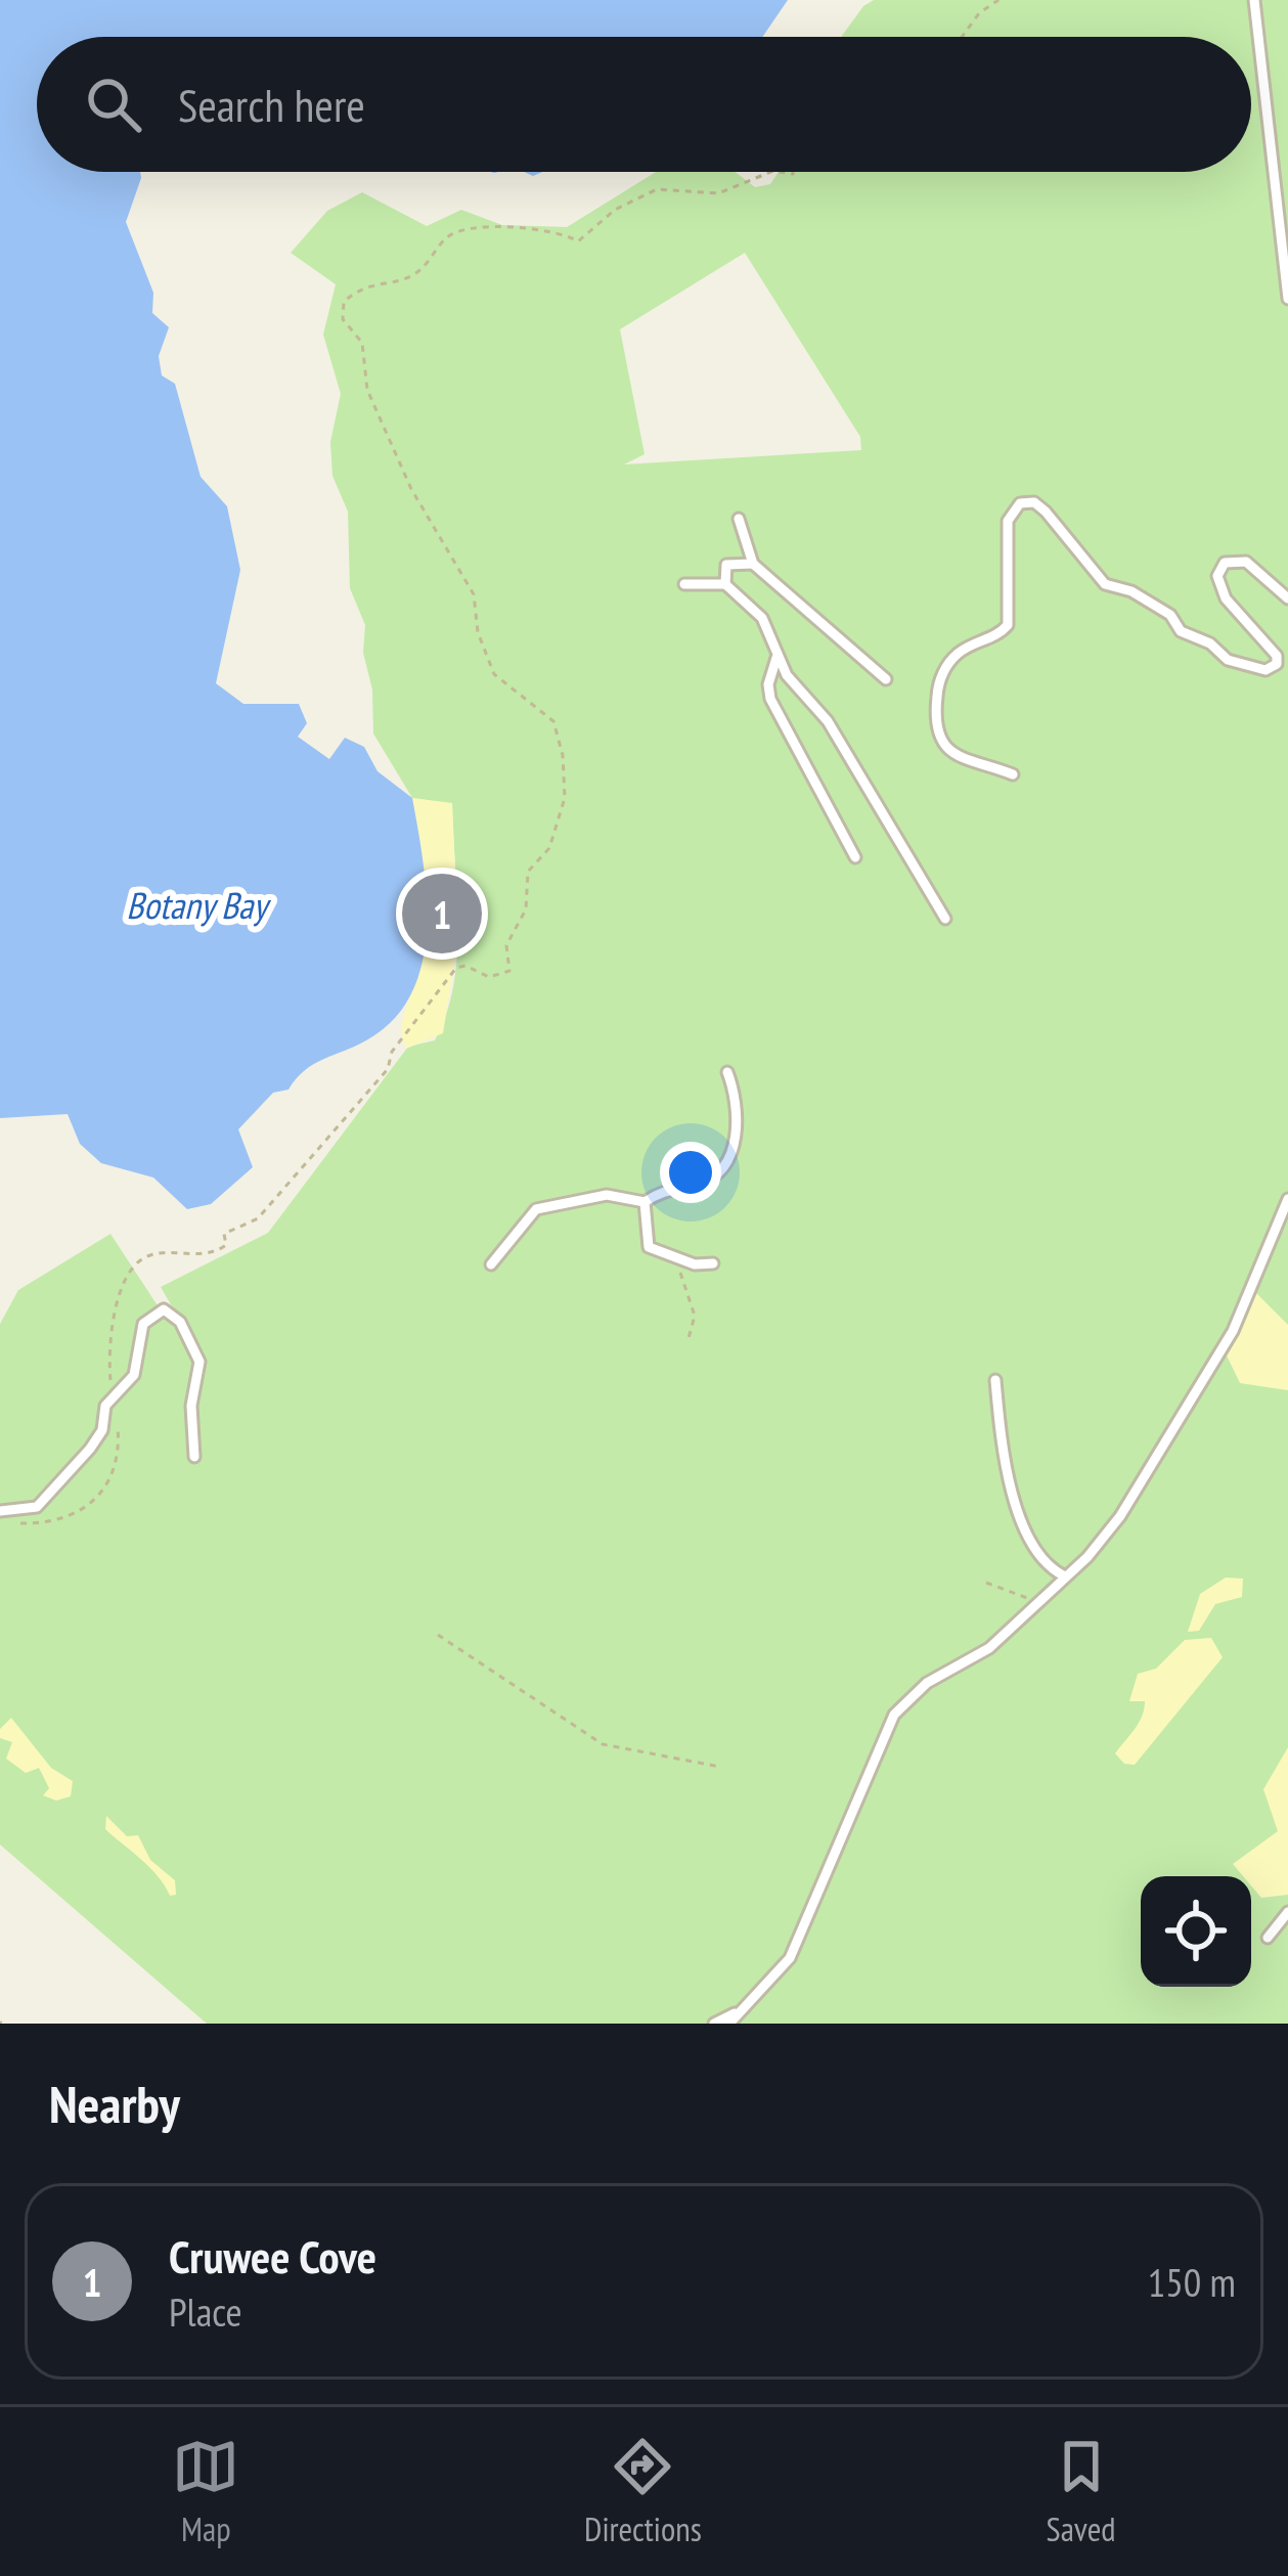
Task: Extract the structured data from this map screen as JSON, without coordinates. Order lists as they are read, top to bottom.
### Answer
{
  "water": ["Botany Bay"],
  "page": {
    "search": "Search here",
    "pins": "1",
    "heading": "Nearby",
    "list": [
      {
        "mark": "1",
        "name": "Cruwee Cove",
        "note": "Place",
        "value": "150 m"
      }
    ],
    "nav": ["Map", "Directions", "Saved"]
  }
}
